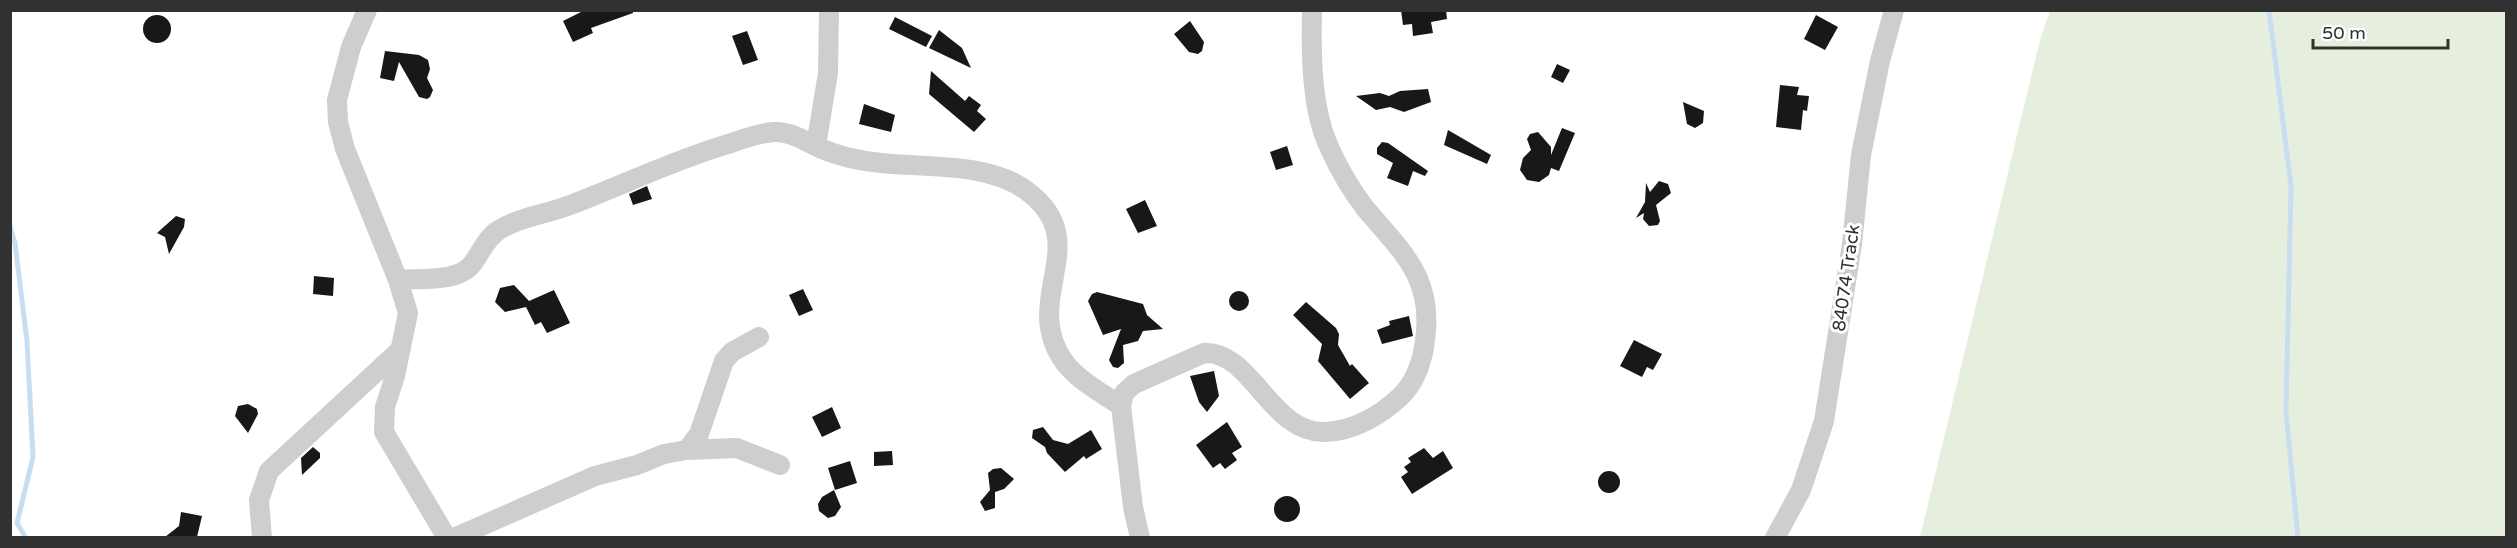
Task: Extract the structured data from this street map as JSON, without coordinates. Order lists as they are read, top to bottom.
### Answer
{
  "streets": {
    "street": ["84074 Track"]
  },
  "scale_bar": "50 m"
}
